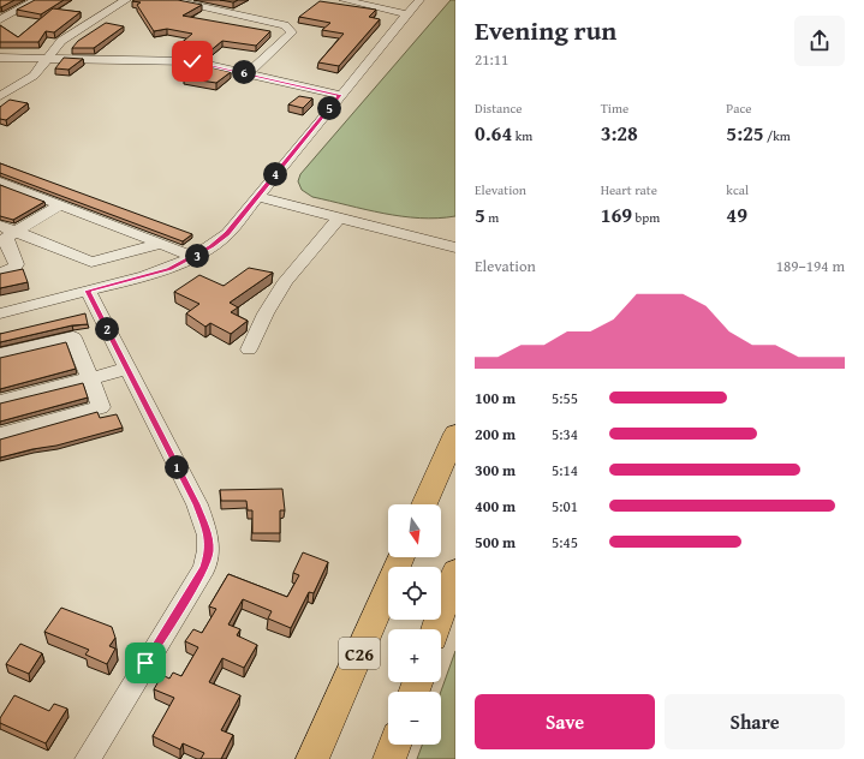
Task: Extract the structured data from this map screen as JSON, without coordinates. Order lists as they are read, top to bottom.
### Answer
{
  "streets": {
    "main road": ["C26"]
  },
  "north": "bottom",
  "page": {
    "heading": ["Evening run", "21:11"],
    "pins": [
      "6",
      "5",
      "4",
      "3",
      "2",
      "1"
    ],
    "stats": [
      ["Distance", "0.64 km"],
      ["Time", "3:28"],
      ["Pace", "5:25 /km"],
      ["Elevation", "5 m"],
      ["Heart rate", "169 bpm"],
      ["kcal", "49"]
    ],
    "chart": ["Elevation", "189–194 m"],
    "list": [
      {
        "name": "100 m",
        "note": "5:55"
      },
      {
        "name": "200 m",
        "note": "5:34"
      },
      {
        "name": "300 m",
        "note": "5:14"
      },
      {
        "name": "400 m",
        "note": "5:01"
      },
      {
        "name": "500 m",
        "note": "5:45"
      }
    ],
    "map_buttons": ["+", "−"],
    "buttons": ["Save", "Share"]
  }
}
